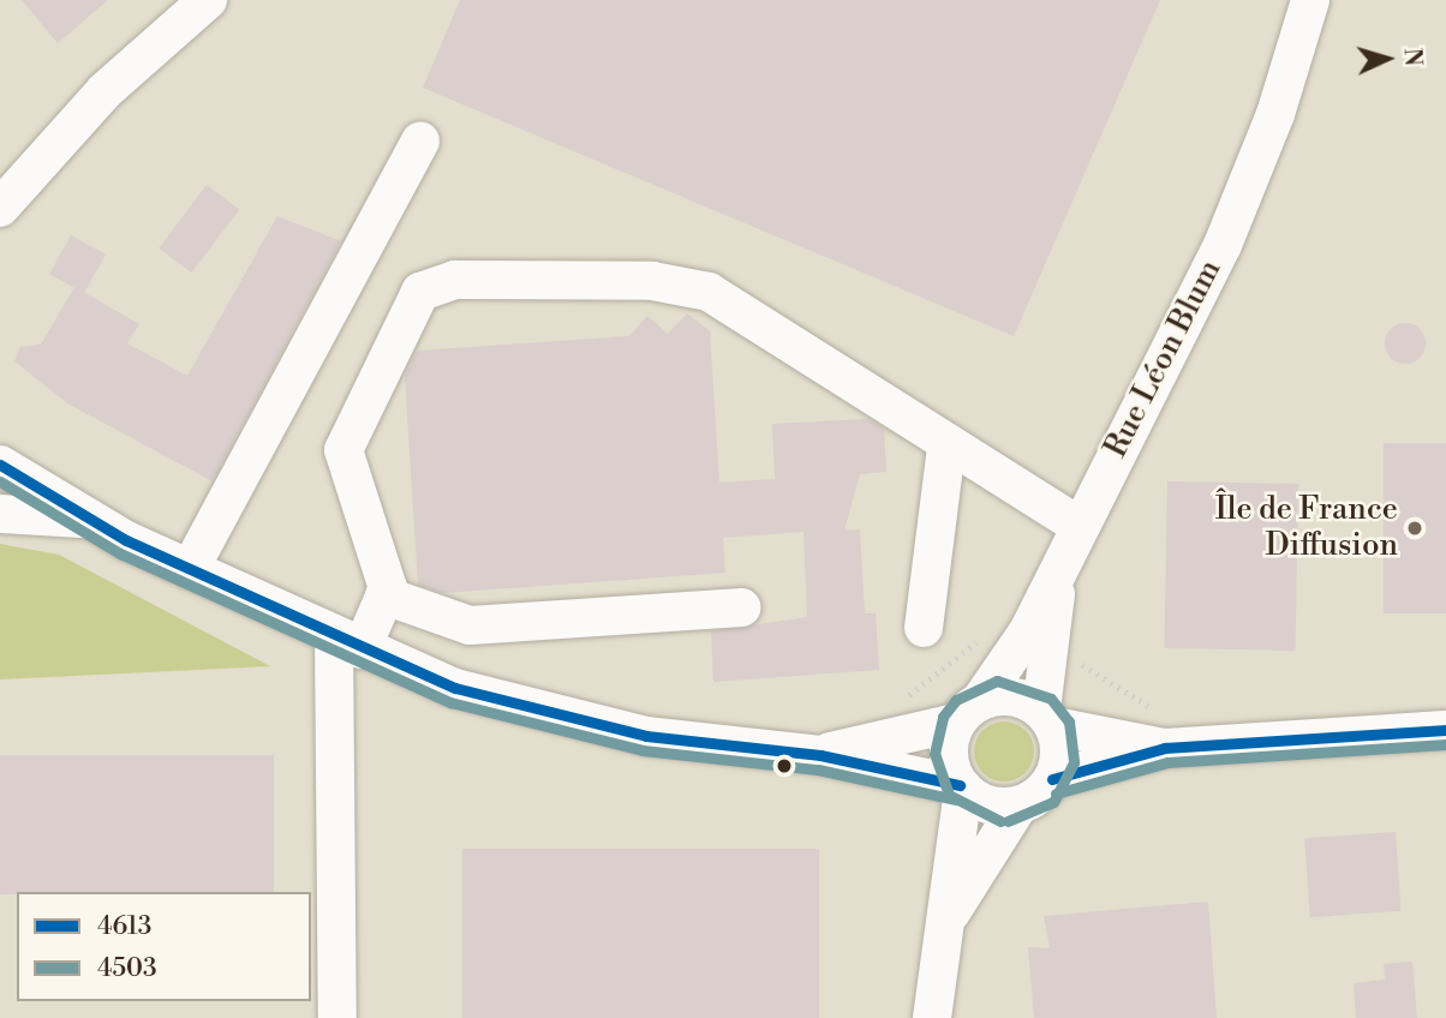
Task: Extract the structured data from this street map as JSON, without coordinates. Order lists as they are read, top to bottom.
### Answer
{
  "streets": {
    "street": ["Rue Léon Blum"]
  },
  "places": ["Île de France Diffusion"],
  "lines": ["transit line 4613", "transit line 4503"],
  "legend": ["4613", "4503"],
  "north": "right"
}
